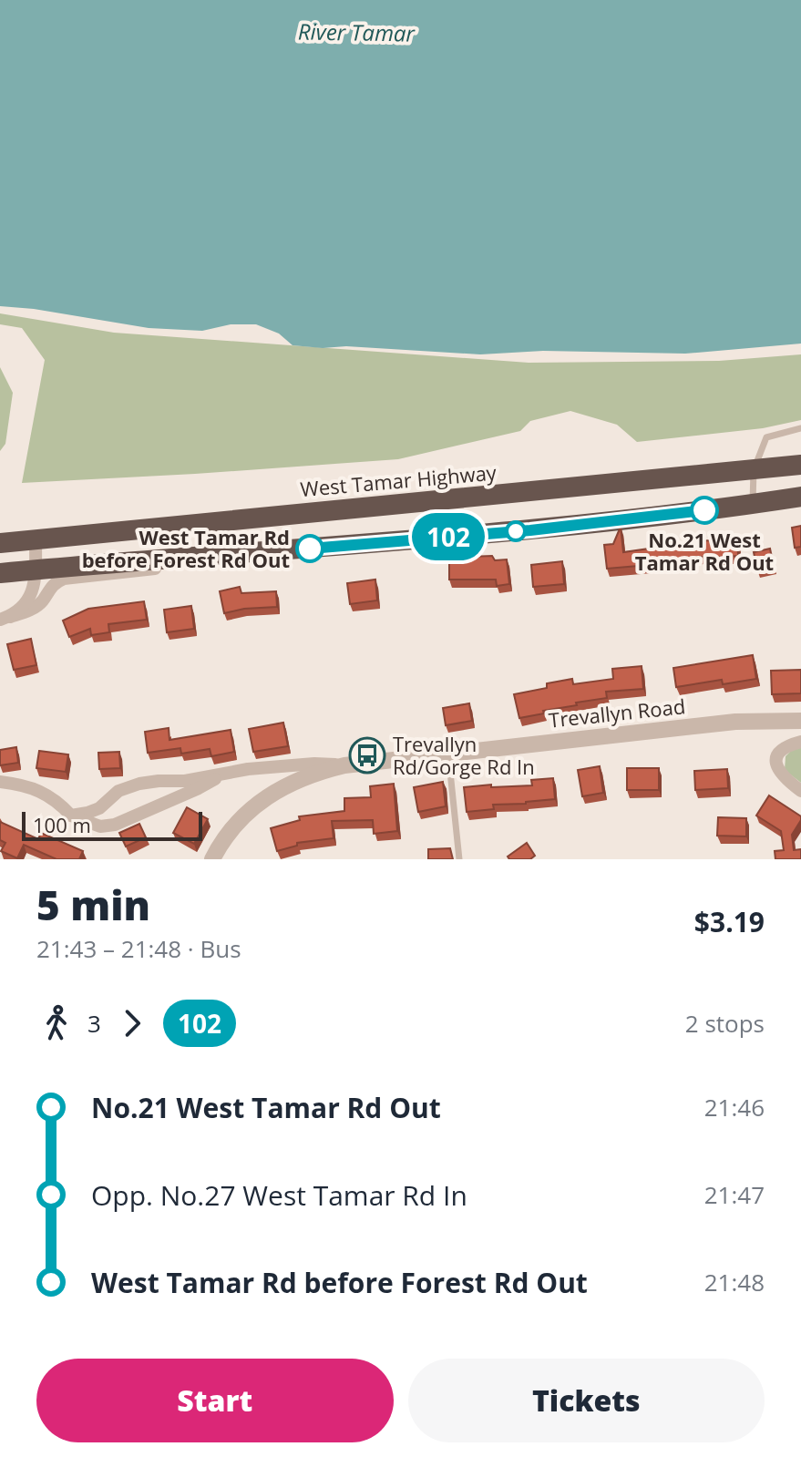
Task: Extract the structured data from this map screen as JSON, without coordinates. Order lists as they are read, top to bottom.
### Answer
{
  "streets": {
    "highway": ["West Tamar Highway"],
    "street": ["Trevallyn Road"]
  },
  "water": ["River Tamar"],
  "places": {
    "other": ["No.21 West Tamar Rd Out", "West Tamar Rd before Forest Rd Out"],
    "bus stop": ["Trevallyn Rd/Gorge Rd In"]
  },
  "lines": ["bus line 102"],
  "scale_bar": "100 m",
  "page": {
    "on_map": "102",
    "scale": "100 m",
    "heading": ["5 min", "21:43 – 21:48 · Bus", "$3.19"],
    "legs": ["3", "102", "2 stops"],
    "list": [
      {
        "name": "No.21 West Tamar Rd Out",
        "value": "21:46"
      },
      {
        "name": "Opp. No.27 West Tamar Rd In",
        "value": "21:47"
      },
      {
        "name": "West Tamar Rd before Forest Rd Out",
        "value": "21:48"
      }
    ],
    "buttons": ["Start", "Tickets"]
  }
}
